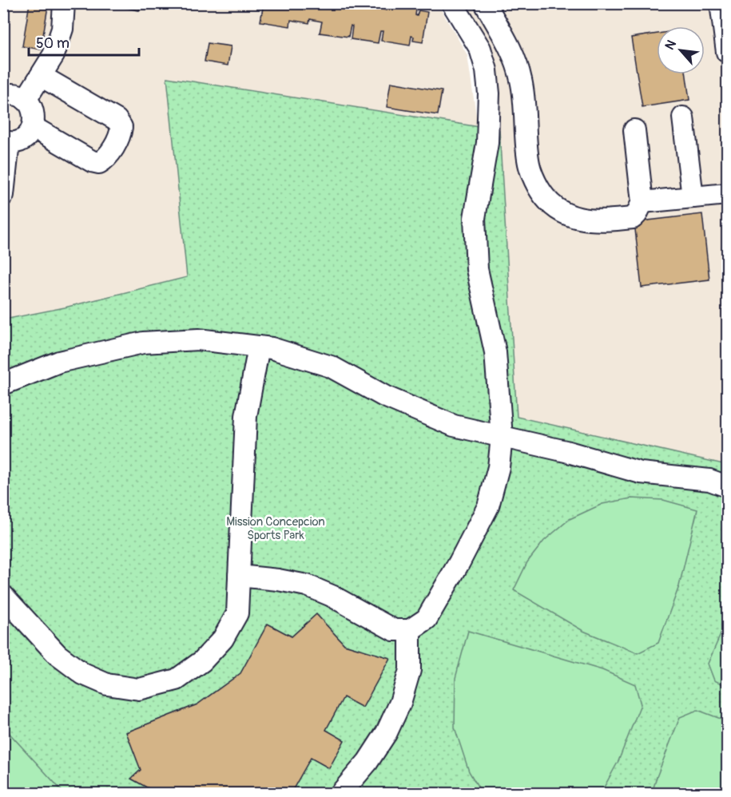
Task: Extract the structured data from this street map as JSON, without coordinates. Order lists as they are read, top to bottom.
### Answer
{
  "parks": ["Mission Concepcion Sports Park"],
  "scale_bar": "50 m",
  "north": "top left"
}
